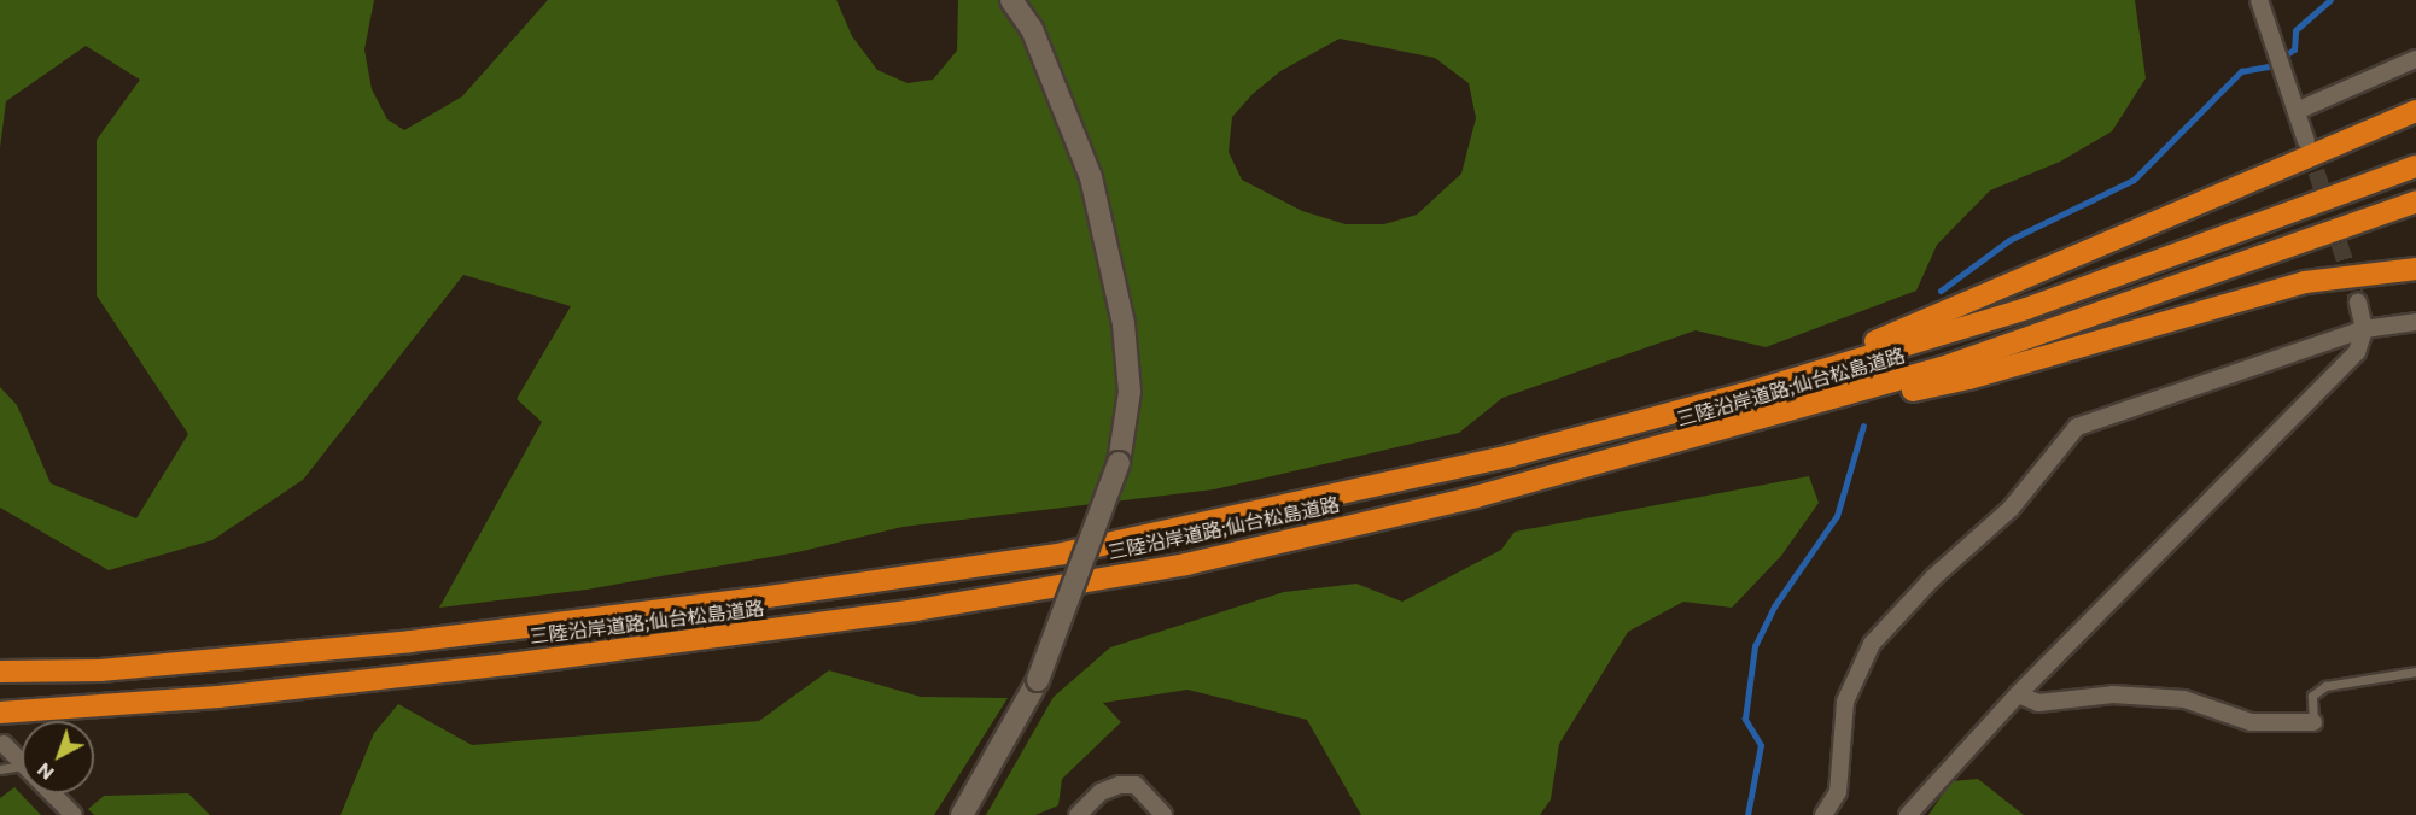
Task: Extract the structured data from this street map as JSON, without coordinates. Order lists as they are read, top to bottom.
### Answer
{
  "streets": {
    "highway": ["三陸沿岸道路;仙台松島道路"]
  },
  "north": "bottom left"
}
